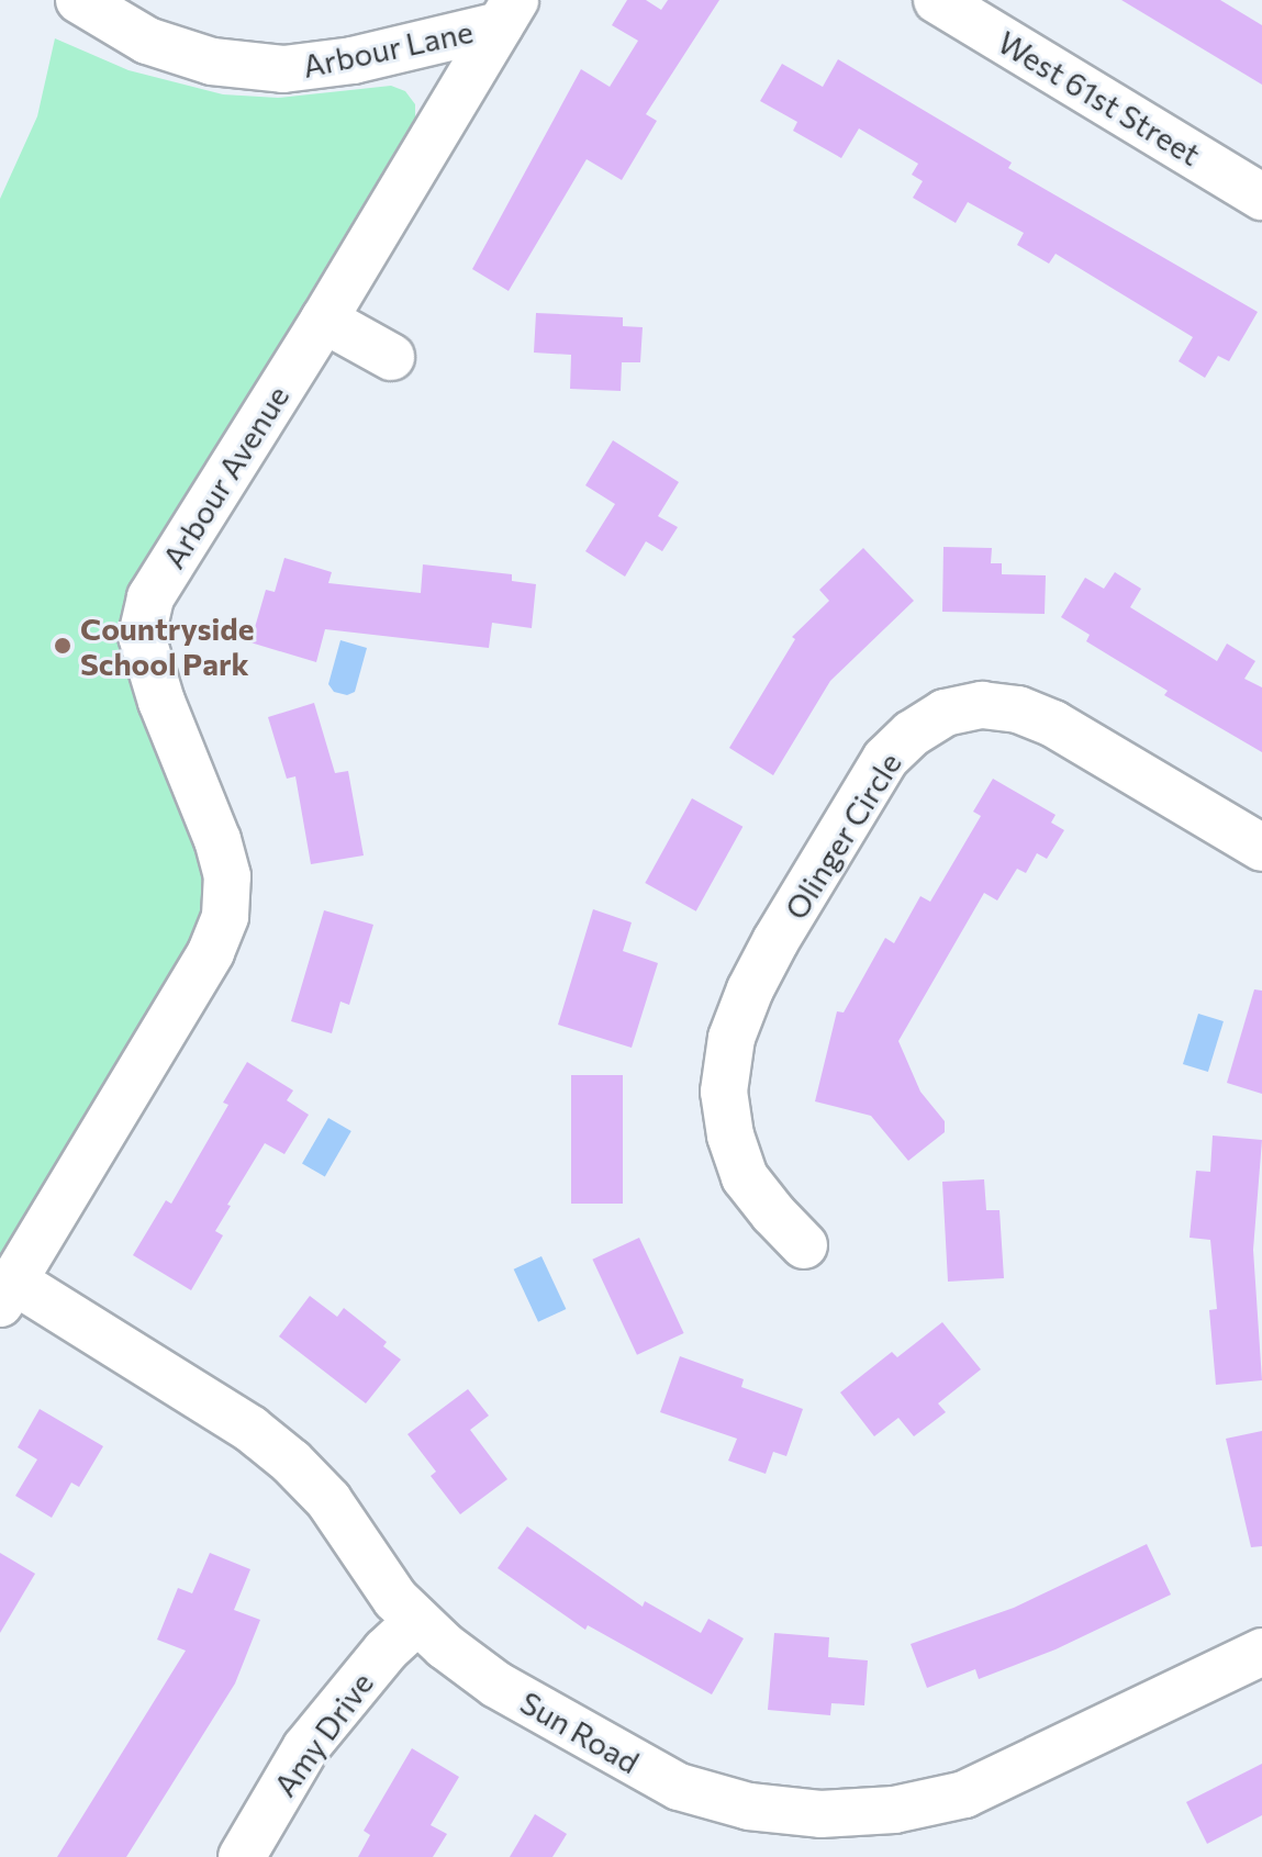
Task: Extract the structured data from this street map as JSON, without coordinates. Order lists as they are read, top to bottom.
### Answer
{
  "streets": {
    "street": [
      "Arbour Lane",
      "West 61st Street",
      "Arbour Avenue",
      "Olinger Circle",
      "Sun Road",
      "Amy Drive"
    ]
  },
  "crossings": [
    ["Arbour Lane", "Arbour Avenue"],
    ["Arbour Avenue", "Sun Road"],
    ["Sun Road", "Amy Drive"]
  ],
  "places": ["Countryside School Park"]
}
